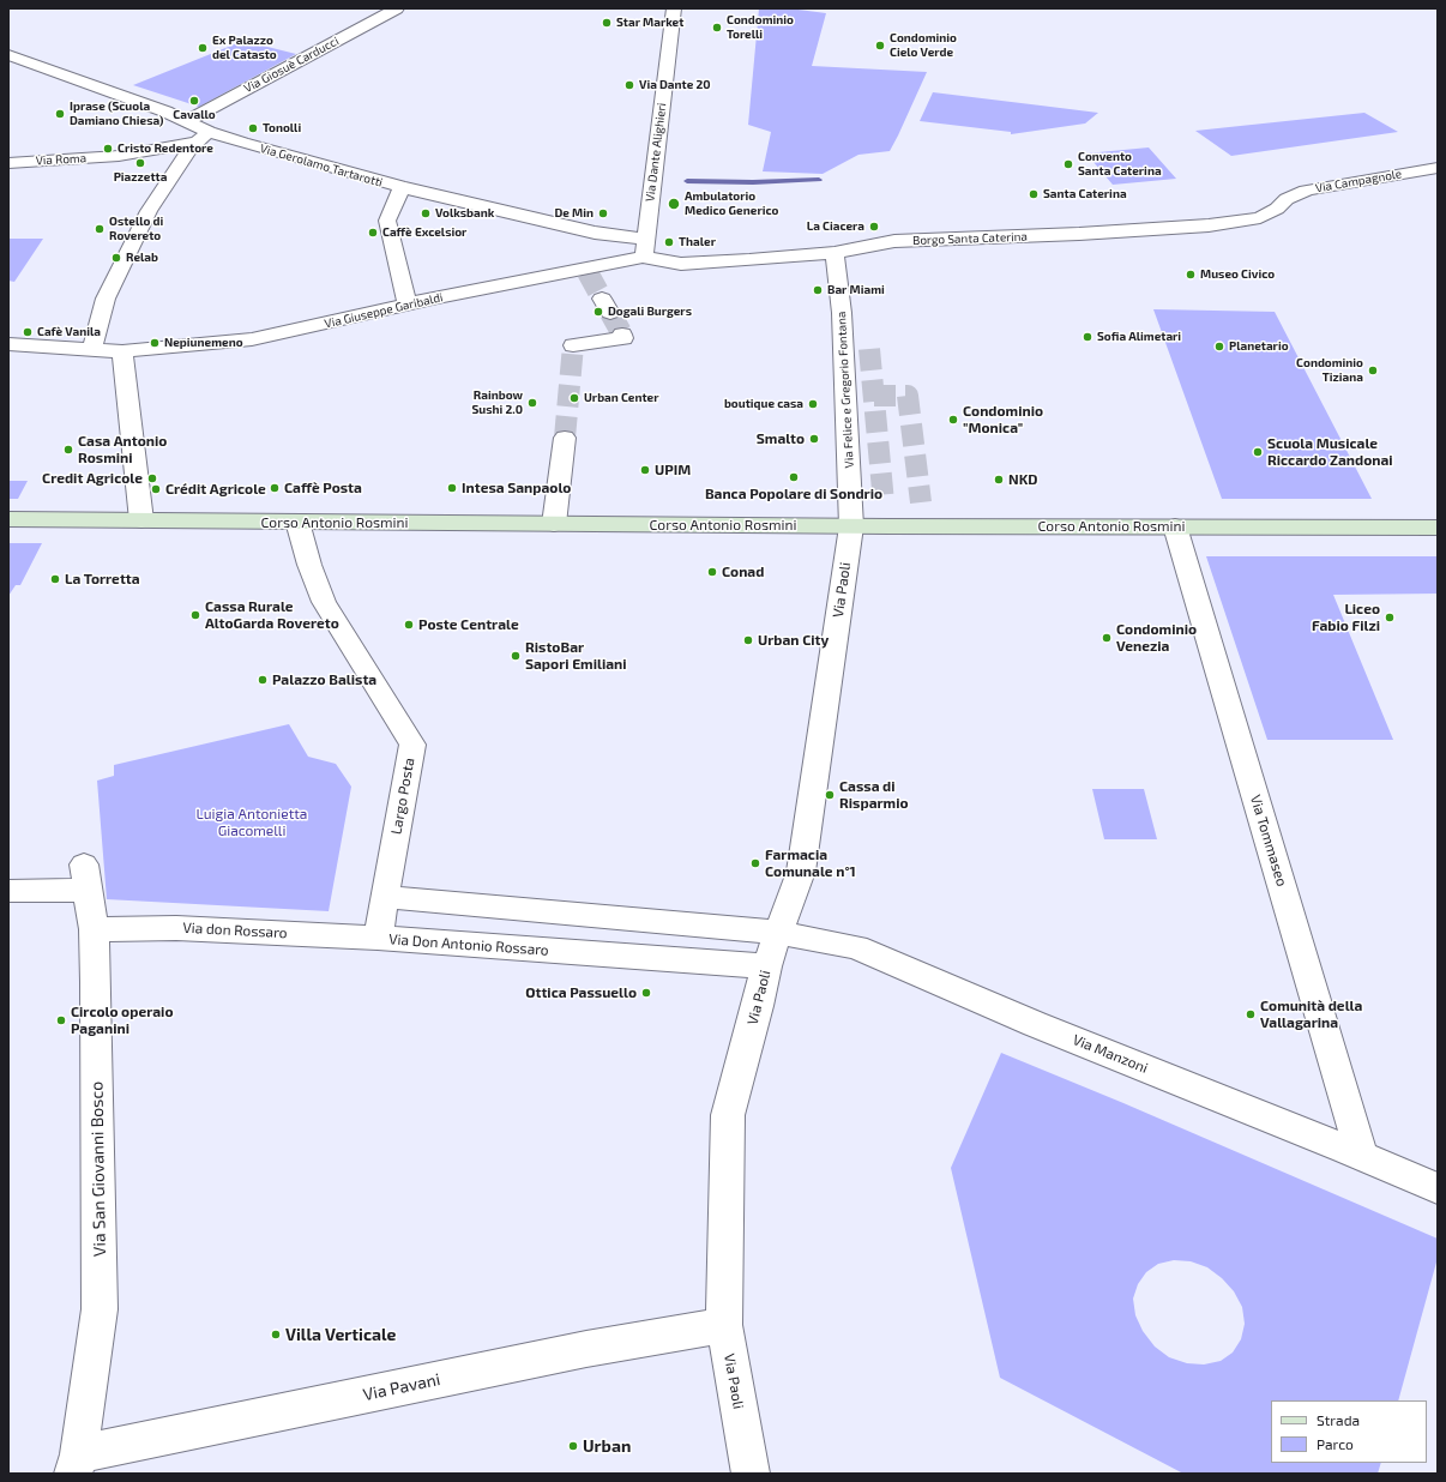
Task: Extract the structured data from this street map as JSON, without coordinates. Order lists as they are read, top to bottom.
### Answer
{
  "streets": {
    "main road": ["Corso Antonio Rosmini"],
    "street": [
      "Via Giosuè Carducci",
      "Via Dante Alighieri",
      "Via Roma",
      "Via Gerolamo Tartarotti",
      "Via Campagnole",
      "Borgo Santa Caterina",
      "Via Giuseppe Garibaldi",
      "Via Felice e Gregorio Fontana",
      "Via Paoli",
      "Largo Posta",
      "Via Tommaseo",
      "Via don Rossaro",
      "Via Don Antonio Rossaro",
      "Via Manzoni",
      "Via San Giovanni Bosco",
      "Via Pavani"
    ]
  },
  "crossings": [
    ["Via Giosuè Carducci", "Via Gerolamo Tartarotti"],
    ["Via Dante Alighieri", "Via Gerolamo Tartarotti"],
    ["Via Dante Alighieri", "Borgo Santa Caterina"],
    ["Via Dante Alighieri", "Via Giuseppe Garibaldi"],
    ["Via Roma", "Via Gerolamo Tartarotti"],
    ["Via Gerolamo Tartarotti", "Borgo Santa Caterina"],
    ["Via Gerolamo Tartarotti", "Via Giuseppe Garibaldi"],
    ["Via Campagnole", "Borgo Santa Caterina"],
    ["Borgo Santa Caterina", "Via Giuseppe Garibaldi"],
    ["Borgo Santa Caterina", "Via Felice e Gregorio Fontana"],
    ["Via Felice e Gregorio Fontana", "Corso Antonio Rosmini"],
    ["Via Felice e Gregorio Fontana", "Via Paoli"],
    ["Corso Antonio Rosmini", "Via Paoli"],
    ["Corso Antonio Rosmini", "Largo Posta"],
    ["Corso Antonio Rosmini", "Via Tommaseo"],
    ["Via Paoli", "Via Don Antonio Rossaro"],
    ["Via Paoli", "Via Manzoni"],
    ["Via Paoli", "Via Pavani"],
    ["Largo Posta", "Via Don Antonio Rossaro"],
    ["Via Tommaseo", "Via Manzoni"],
    ["Via don Rossaro", "Via Don Antonio Rossaro"],
    ["Via don Rossaro", "Via San Giovanni Bosco"],
    ["Via San Giovanni Bosco", "Via Pavani"]
  ],
  "parks": ["Luigia Antonietta Giacomelli"],
  "places": [
    "Star Market",
    "Condominio Torelli",
    "Condominio Cielo Verde",
    "Ex Palazzo del Catasto",
    "Via Dante 20",
    "Cavallo",
    "Iprase (Scuola Damiano Chiesa)",
    "Tonolli",
    "Cristo Redentore",
    "Piazzetta",
    "Convento Santa Caterina",
    "Santa Caterina",
    "Ambulatorio Medico Generico",
    "Volksbank",
    "De Min",
    "La Ciacera",
    "Ostello di Rovereto",
    "Caffè Excelsior",
    "Thaler",
    "Relab",
    "Museo Civico",
    "Bar Miami",
    "Dogali Burgers",
    "Cafè Vanila",
    "Sofia Alimetari",
    "Nepiunemeno",
    "Planetario",
    "Condominio Tiziana",
    "Urban Center",
    "Rainbow Sushi 2.0",
    "boutique casa",
    "Condominio \"Monica\"",
    "Smalto",
    "Casa Antonio Rosmini",
    "Scuola Musicale Riccardo Zandonai",
    "UPIM",
    "Banca Popolare di Sondrio",
    "Credit Agricole",
    "NKD",
    "Caffè Posta",
    "Intesa Sanpaolo",
    "Crédit Agricole",
    "Conad",
    "La Torretta",
    "Cassa Rurale AltoGarda Rovereto",
    "Liceo Fabio Filzi",
    "Poste Centrale",
    "Condominio Venezia",
    "Urban City",
    "RistoBar Sapori Emiliani",
    "Palazzo Balista",
    "Cassa di Risparmio",
    "Farmacia Comunale n°1",
    "Ottica Passuello",
    "Comunità della Vallagarina",
    "Circolo operaio Paganini",
    "Villa Verticale",
    "Urban"
  ],
  "legend": ["Strada", "Parco"]
}
